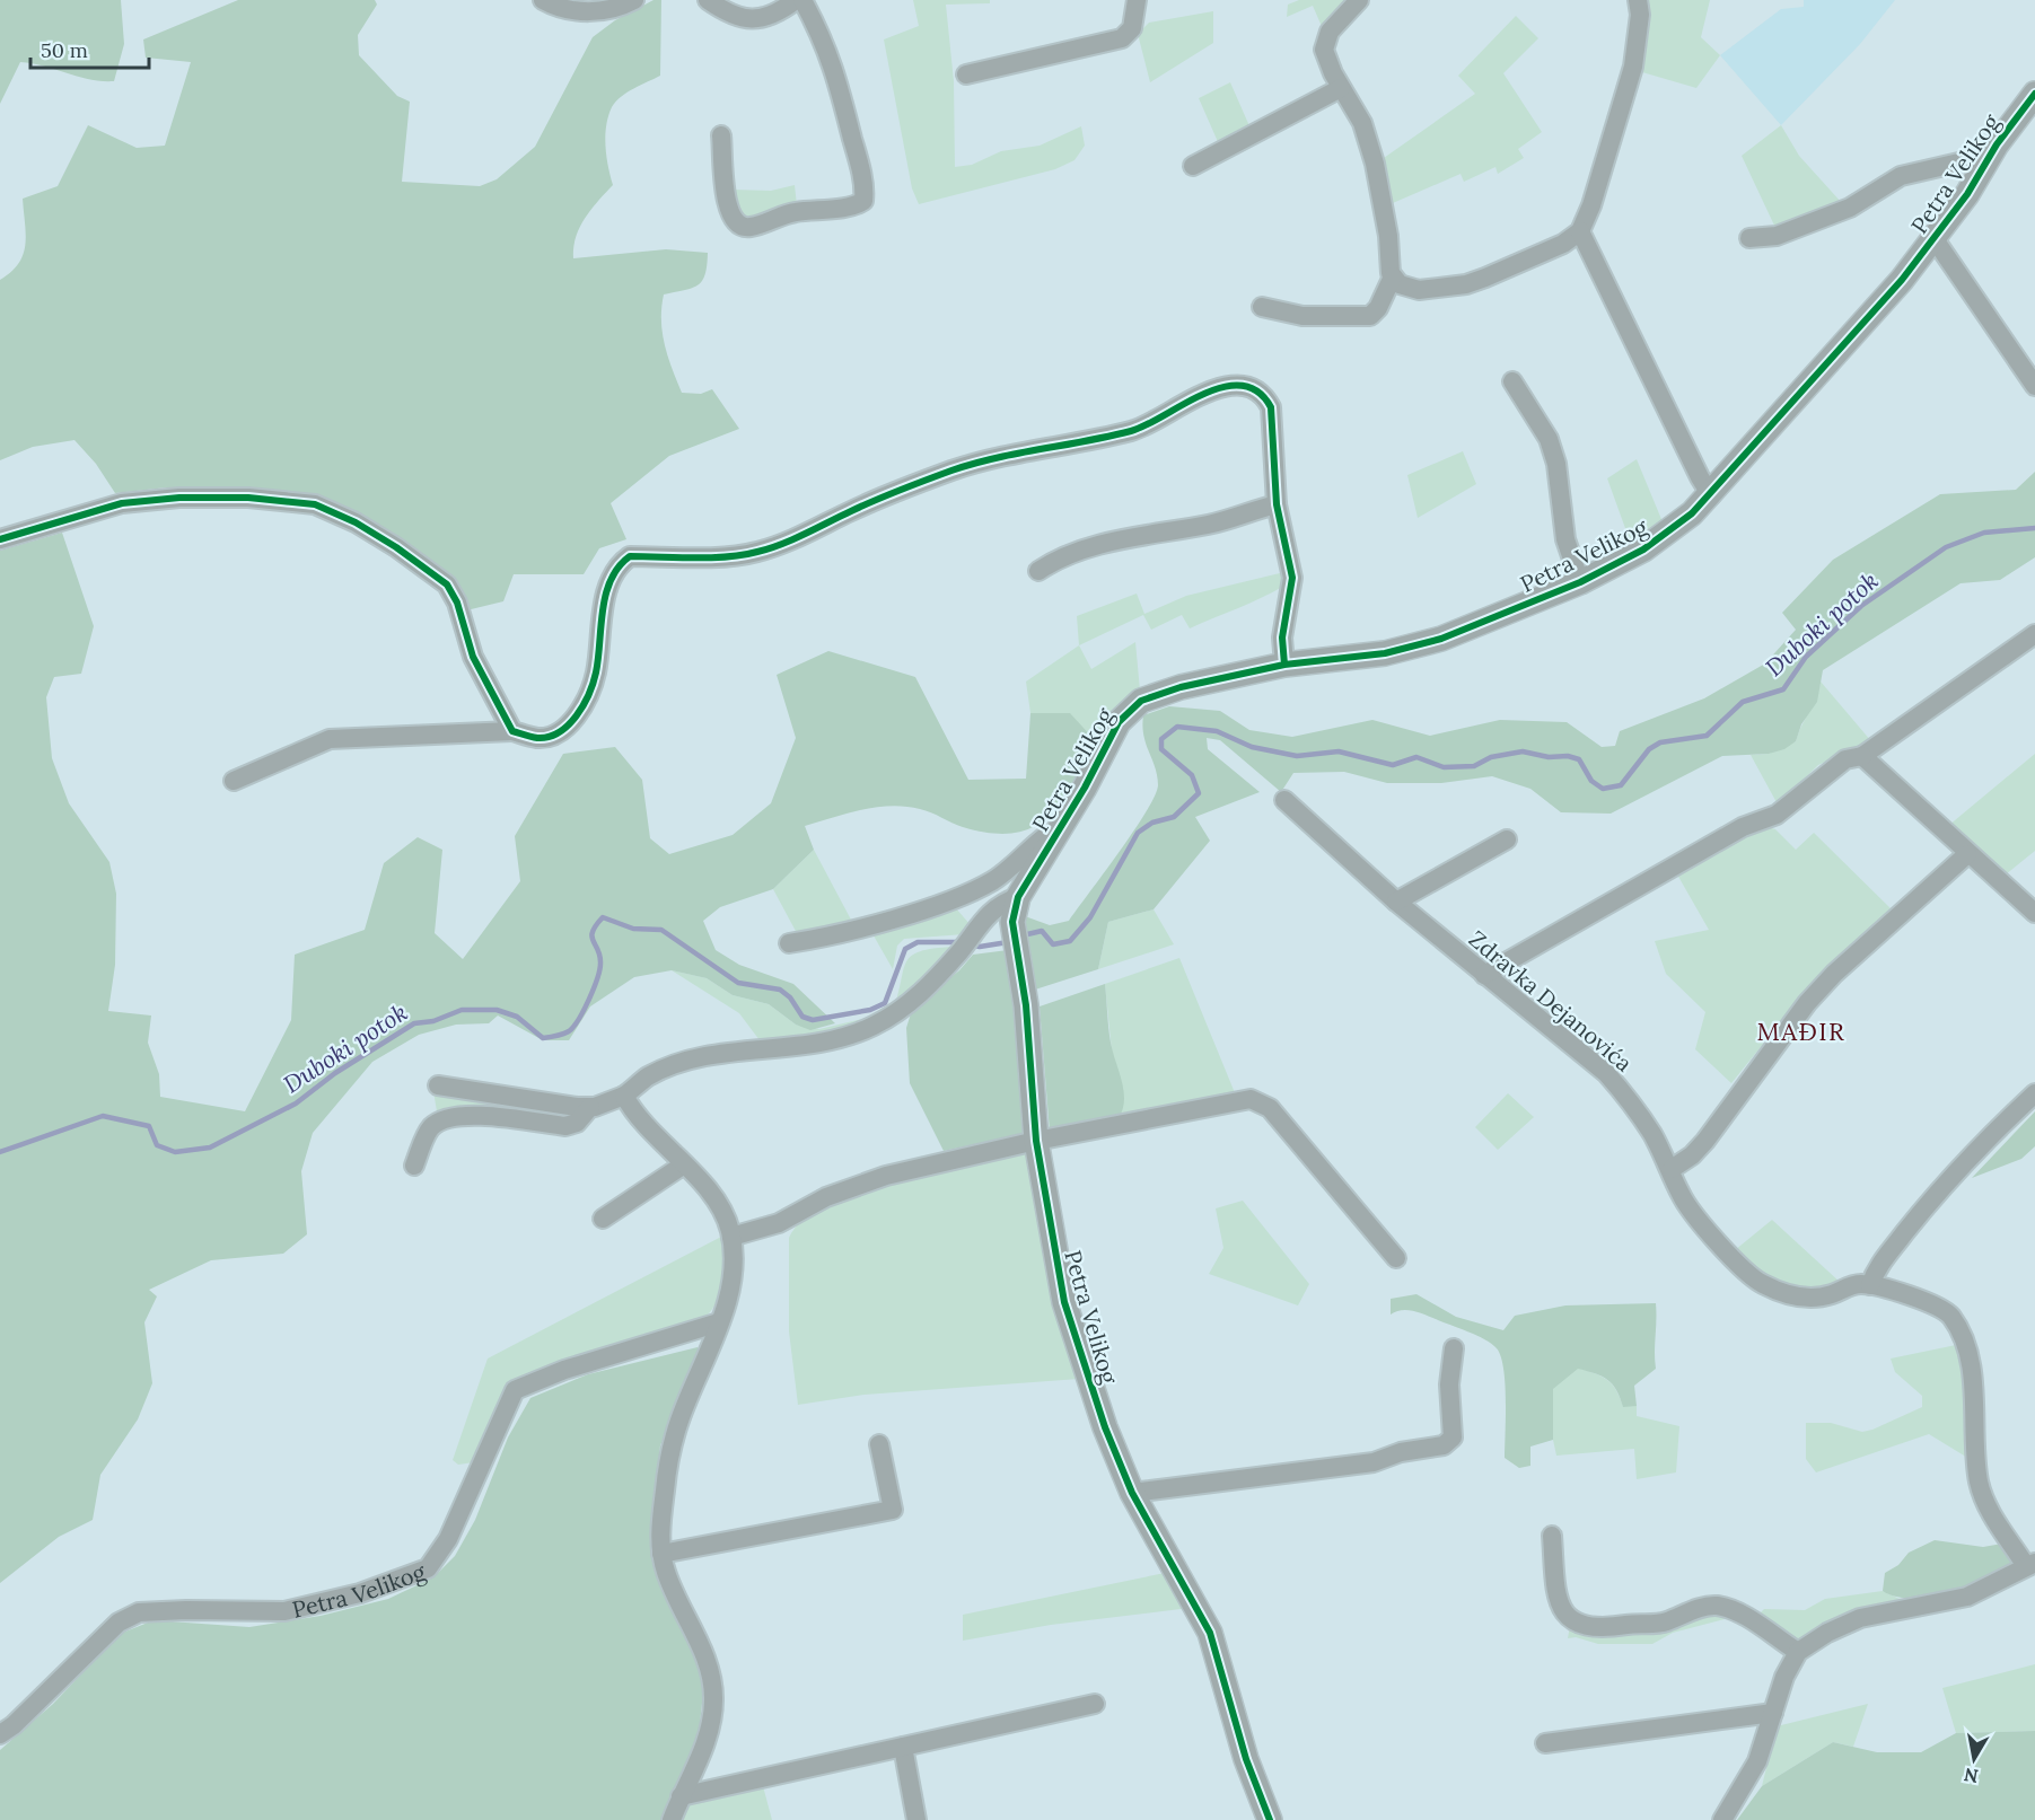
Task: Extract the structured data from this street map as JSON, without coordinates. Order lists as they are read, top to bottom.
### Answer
{
  "streets": {
    "street": ["Petra Velikog", "Zdravka Dejanovića"]
  },
  "districts": ["MAĐIR"],
  "water": ["Duboki potok"],
  "scale_bar": "50 m",
  "north": "bottom"
}
